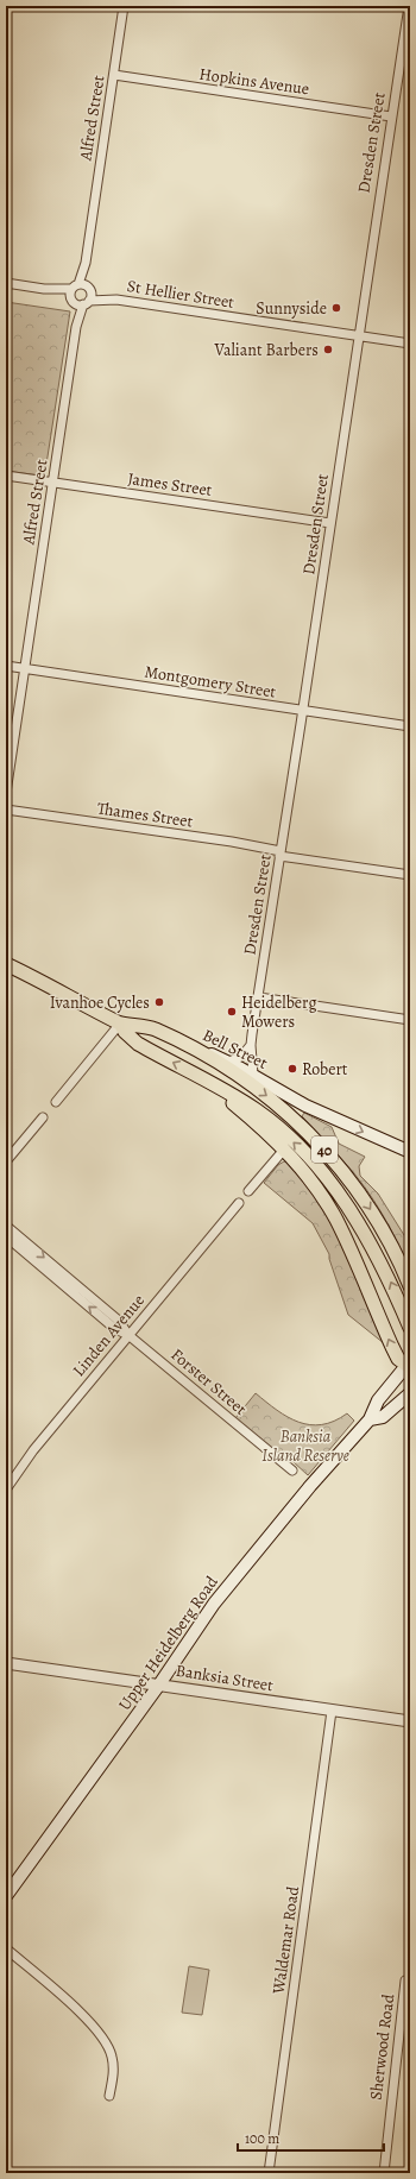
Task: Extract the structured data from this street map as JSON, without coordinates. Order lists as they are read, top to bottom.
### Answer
{
  "streets": {
    "highway": ["Bell Street", "40"],
    "main road": ["Upper Heidelberg Road"],
    "street": [
      "Hopkins Avenue",
      "Alfred Street",
      "Dresden Street",
      "St Hellier Street",
      "James Street",
      "Montgomery Street",
      "Thames Street",
      "Linden Avenue",
      "Forster Street",
      "Banksia Street",
      "Waldemar Road",
      "Sherwood Road"
    ]
  },
  "crossings": [
    ["Hopkins Avenue", "Alfred Street"],
    ["Hopkins Avenue", "Dresden Street"],
    ["Alfred Street", "St Hellier Street"],
    ["Alfred Street", "James Street"],
    ["Alfred Street", "Montgomery Street"],
    ["Dresden Street", "St Hellier Street"],
    ["Dresden Street", "James Street"],
    ["Dresden Street", "Montgomery Street"],
    ["Dresden Street", "Thames Street"],
    ["Dresden Street", "Bell Street"],
    ["Bell Street", "40"],
    ["Linden Avenue", "Forster Street"],
    ["Upper Heidelberg Road", "Banksia Street"],
    ["Banksia Street", "Waldemar Road"]
  ],
  "parks": ["Banksia Island Reserve"],
  "places": [
    "Sunnyside",
    "Valiant Barbers",
    "Ivanhoe Cycles",
    "Heidelberg Mowers",
    "Robert"
  ],
  "scale_bar": "100 m"
}
